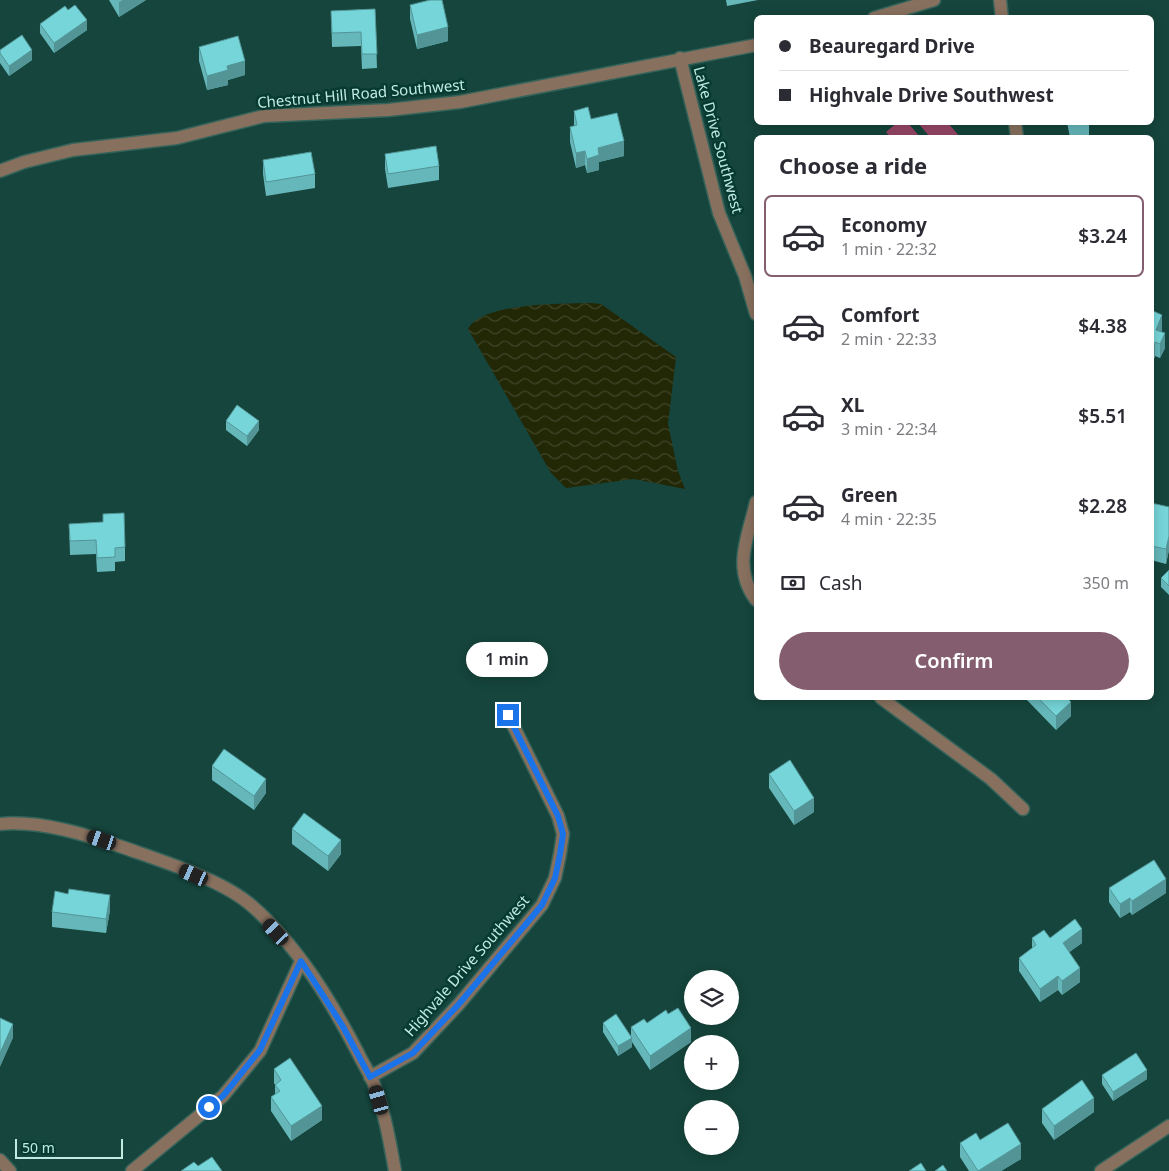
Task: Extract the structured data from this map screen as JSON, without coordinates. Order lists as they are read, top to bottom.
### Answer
{
  "streets": {
    "street": ["Chestnut Hill Road Southwest", "Lake Drive Southwest", "Highvale Drive Southwest"]
  },
  "crossings": [
    ["Chestnut Hill Road Southwest", "Lake Drive Southwest"]
  ],
  "scale_bar": "50 m",
  "page": {
    "banner": ["Beauregard Drive", "Highvale Drive Southwest"],
    "heading": "Choose a ride",
    "list": [
      {
        "name": "Economy",
        "note": "1 min · 22:32",
        "value": "$3.24"
      },
      {
        "name": "Comfort",
        "note": "2 min · 22:33",
        "value": "$4.38"
      },
      {
        "name": "XL",
        "note": "3 min · 22:34",
        "value": "$5.51"
      },
      {
        "name": "Green",
        "note": "4 min · 22:35",
        "value": "$2.28"
      }
    ],
    "pay": ["Cash", "350 m"],
    "buttons": "Confirm",
    "bubble": "1 min",
    "map_buttons": ["+", "−"],
    "scale": "50 m"
  }
}
